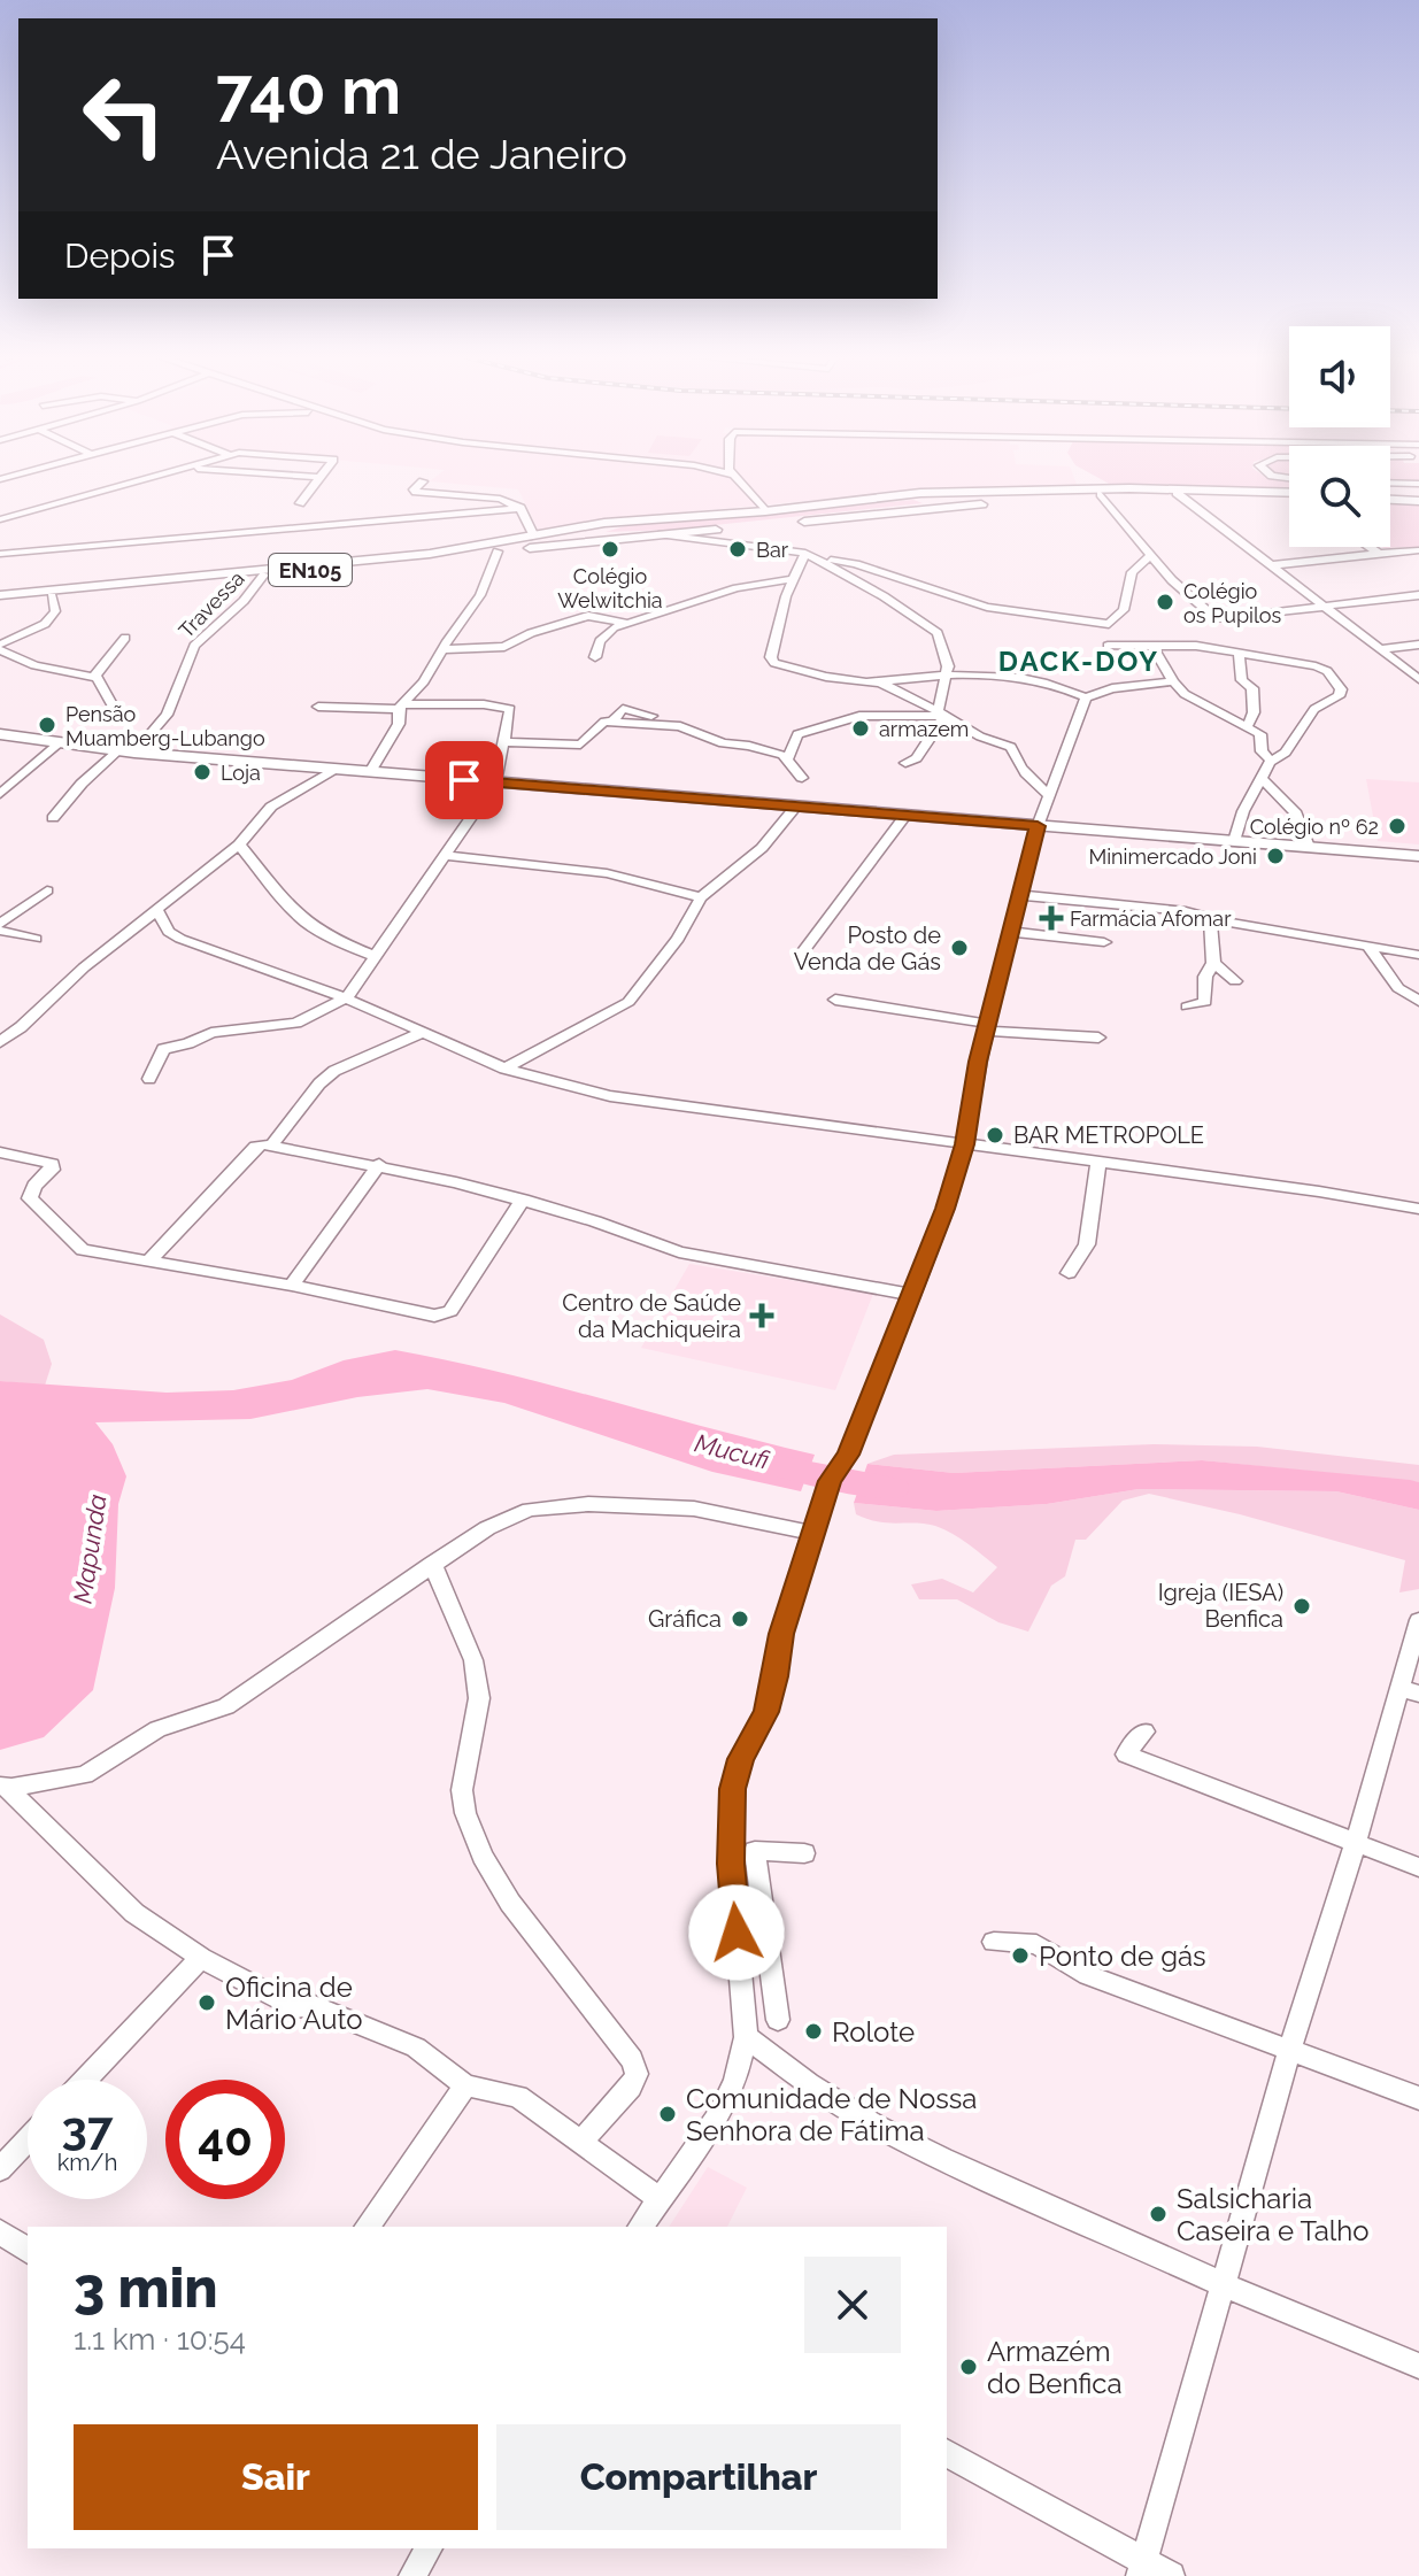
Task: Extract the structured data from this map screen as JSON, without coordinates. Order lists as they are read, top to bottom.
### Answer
{
  "streets": {
    "main road": ["EN105"],
    "street": ["Travessa"]
  },
  "crossings": [
    ["EN105", "Travessa"]
  ],
  "districts": ["DACK-DOY"],
  "water": ["Mucufi", "Mapunda"],
  "places": {
    "other": [
      "Colégio Welwitchia",
      "Bar",
      "Colégio os Pupilos",
      "Pensão Muamberg-Lubango",
      "armazem",
      "Loja",
      "Colégio nº 62",
      "Minimercado Joni",
      "Posto de Venda de Gás",
      "BAR METROPOLE",
      "Igreja (IESA) Benfica",
      "Gráfica",
      "Ponto de gás",
      "Oficina de Mário Auto",
      "Rolote",
      "Comunidade de Nossa Senhora de Fátima",
      "Salsicharia Caseira e Talho",
      "Armazém do Benfica"
    ],
    "health": ["Farmácia Afomar", "Centro de Saúde da Machiqueira"]
  },
  "page": {
    "turn": ["740 m", "Avenida 21 de Janeiro"],
    "then": "Depois",
    "speed": "37 km/h",
    "limit": "40",
    "heading": ["3 min", "1.1 km · 10:54"],
    "buttons": ["Sair", "Compartilhar"]
  }
}
